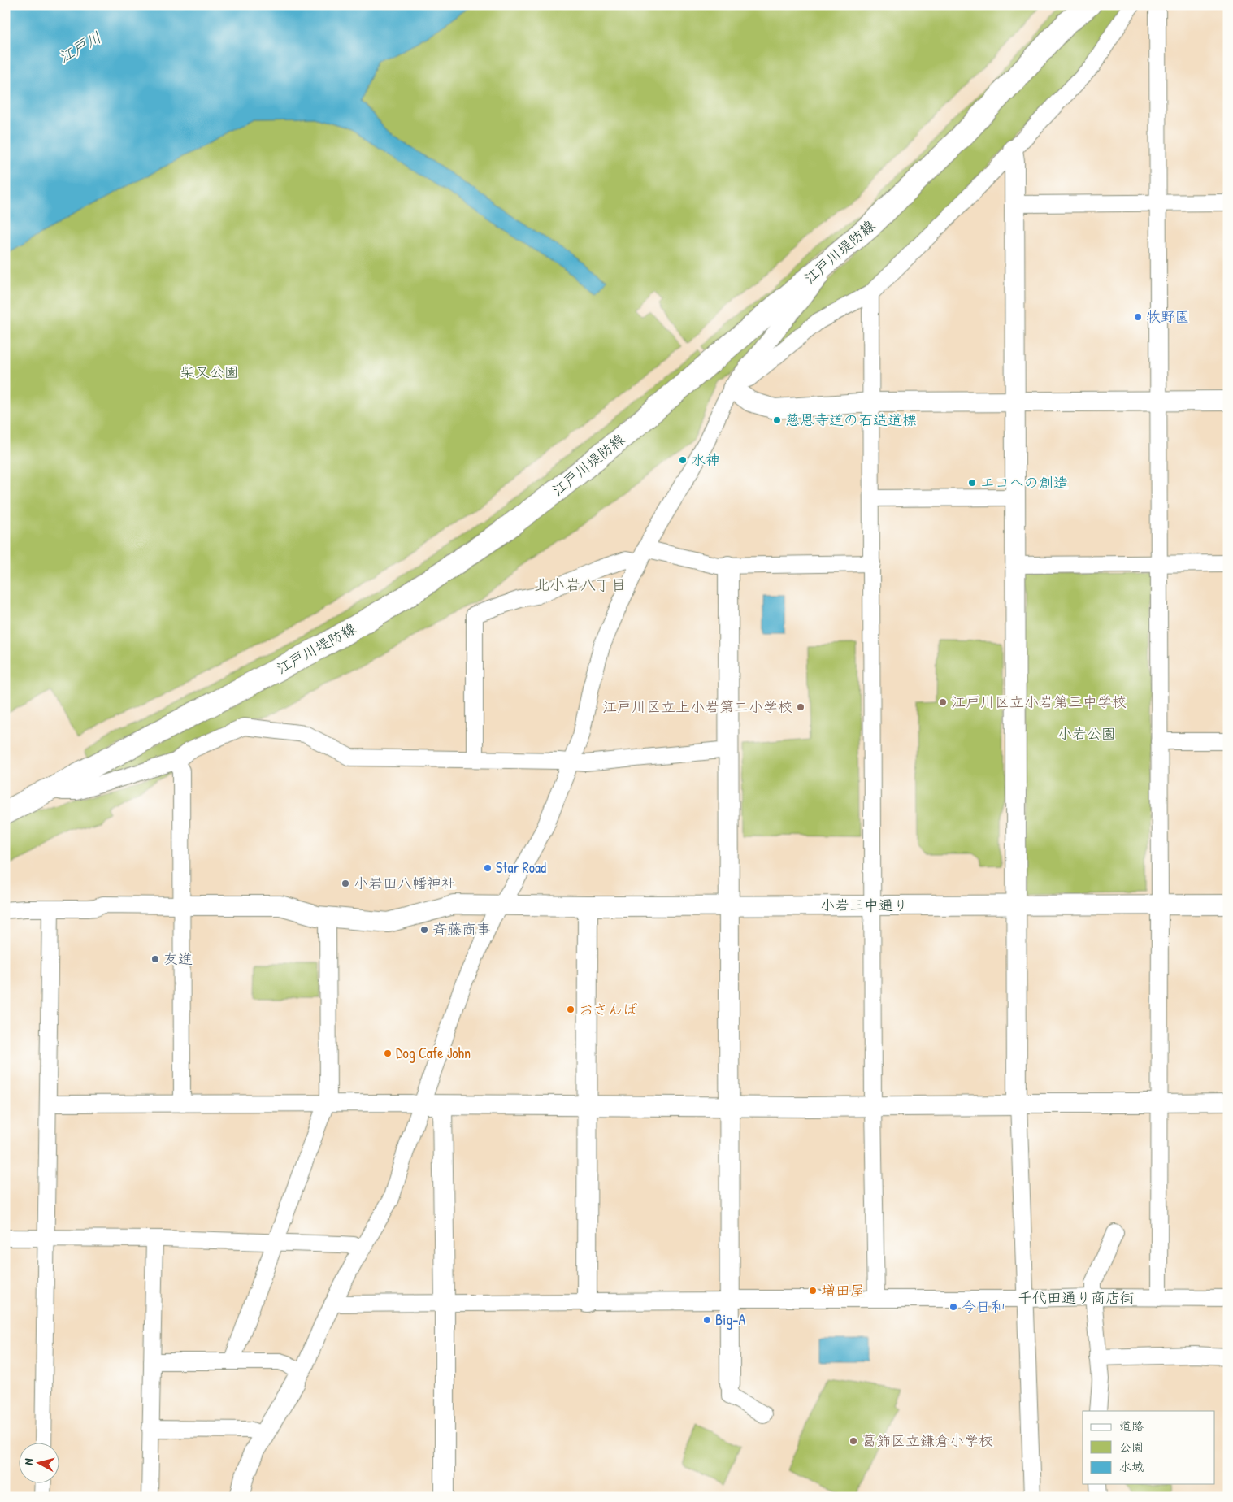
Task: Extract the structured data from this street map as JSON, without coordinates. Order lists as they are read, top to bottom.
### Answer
{
  "streets": {
    "main road": ["江戸川堤防線"],
    "street": ["小岩三中通り", "千代田通り商店街"]
  },
  "districts": ["北小岩八丁目"],
  "water": ["江戸川"],
  "parks": ["柴又公園", "小岩公園"],
  "places": [
    "牧野園",
    "慈恩寺道の石造道標",
    "水神",
    "エコへの創造",
    "江戸川区立小岩第三中学校",
    "江戸川区立上小岩第二小学校",
    "Star Road",
    "小岩田八幡神社",
    "斉藤商事",
    "友進",
    "おさんぽ",
    "Dog Cafe John",
    "増田屋",
    "今日和",
    "Big-A",
    "葛飾区立鎌倉小学校"
  ],
  "legend": ["道路", "公園", "水域"],
  "north": "left"
}
